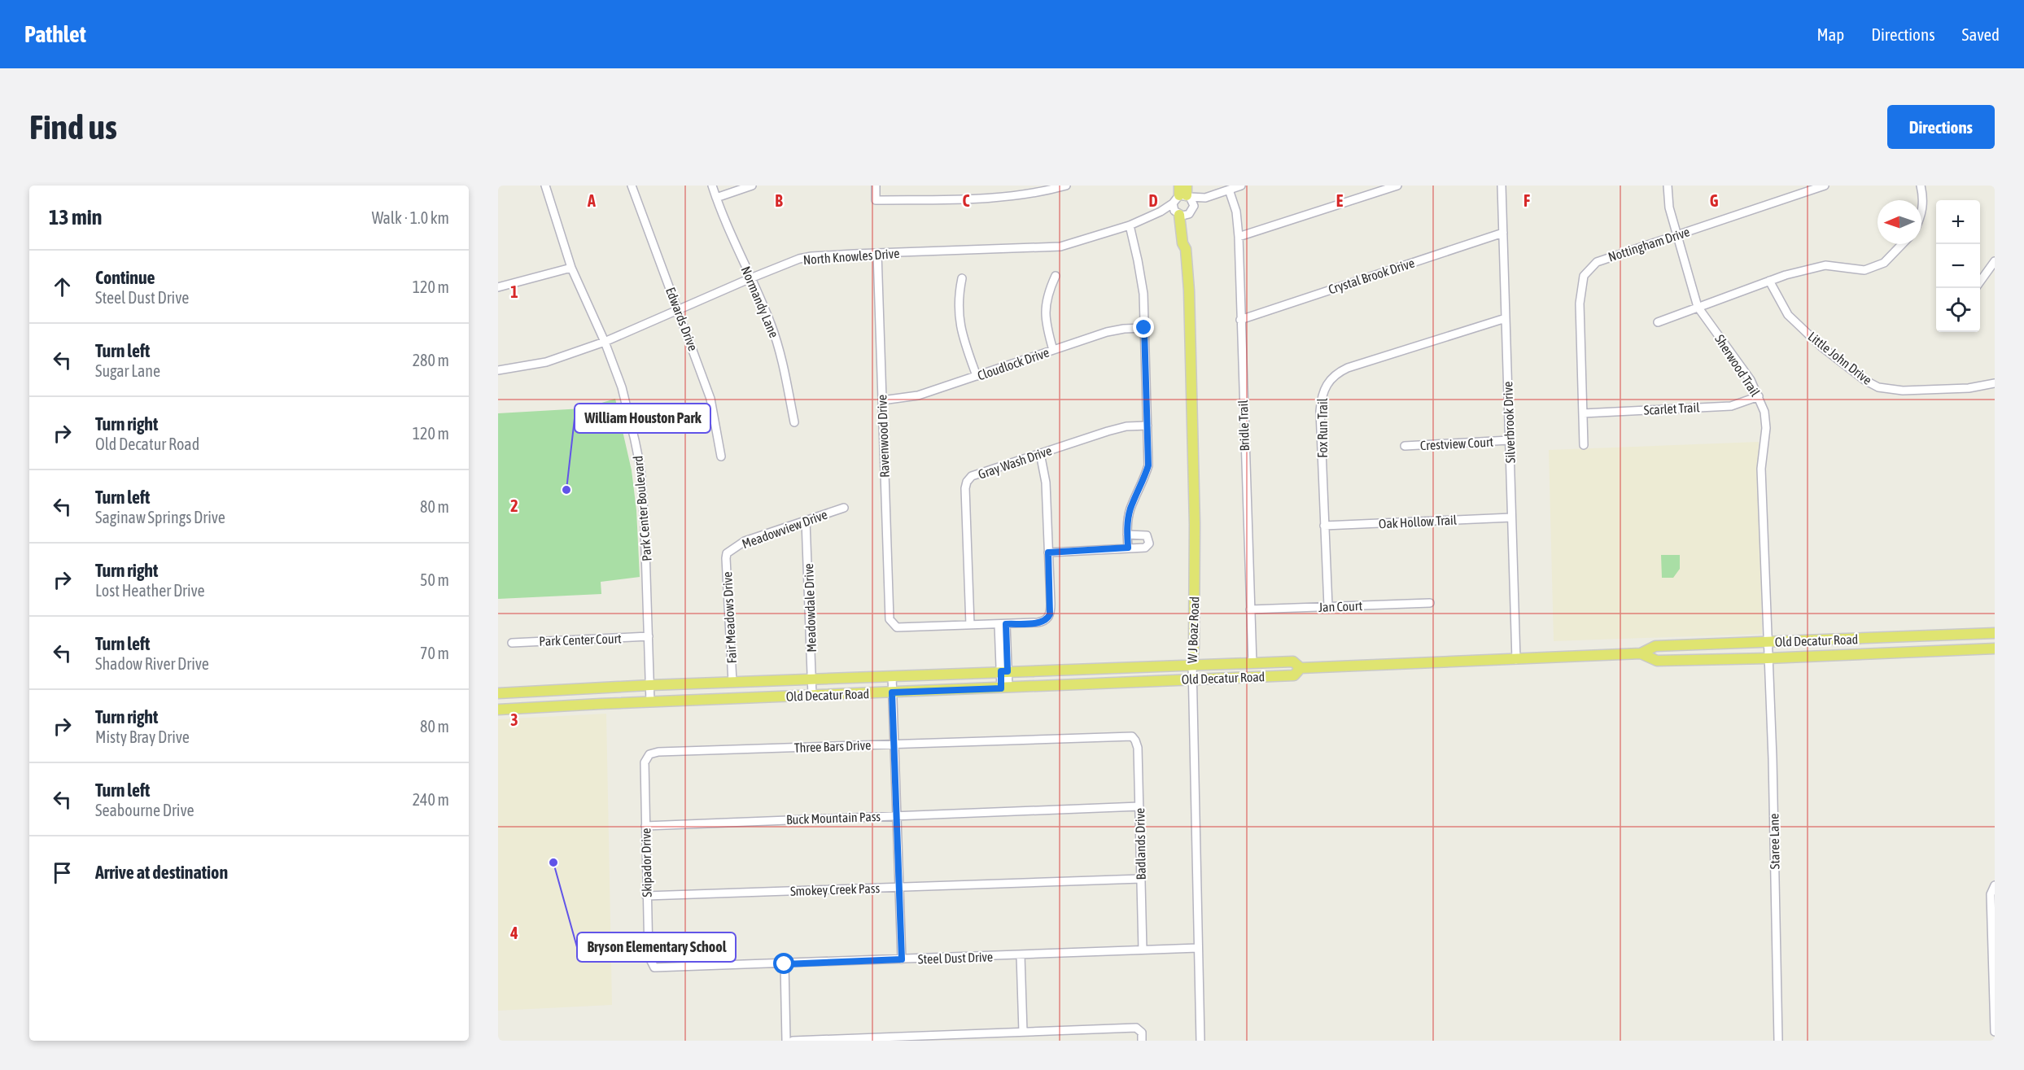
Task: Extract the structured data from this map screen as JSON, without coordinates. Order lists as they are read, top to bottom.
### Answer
{
  "streets": {
    "main road": ["W J Boaz Road", "Old Decatur Road"],
    "street": [
      "Nottingham Drive",
      "North Knowles Drive",
      "Crystal Brook Drive",
      "Normandy Lane",
      "Edwards Drive",
      "Little John Drive",
      "Cloudlock Drive",
      "Sherwood Trail",
      "Scarlet Trail",
      "Silverbrook Drive",
      "Bridle Trail",
      "Fox Run Trail",
      "Ravenwood Drive",
      "Crestview Court",
      "Gray Wash Drive",
      "Park Center Boulevard",
      "Oak Hollow Trail",
      "Meadowview Drive",
      "Jan Court",
      "Meadowdale Drive",
      "Fair Meadows Drive",
      "Park Center Court",
      "Three Bars Drive",
      "Buck Mountain Pass",
      "Staree Lane",
      "Badlands Drive",
      "Skipador Drive",
      "Smokey Creek Pass",
      "Steel Dust Drive"
    ]
  },
  "crossings": [
    ["Nottingham Drive", "Sherwood Trail"],
    ["Nottingham Drive", "Scarlet Trail"],
    ["North Knowles Drive", "Normandy Lane"],
    ["North Knowles Drive", "Edwards Drive"],
    ["North Knowles Drive", "Ravenwood Drive"],
    ["North Knowles Drive", "Park Center Boulevard"],
    ["North Knowles Drive", "W J Boaz Road"],
    ["Crystal Brook Drive", "Silverbrook Drive"],
    ["Crystal Brook Drive", "Bridle Trail"],
    ["Cloudlock Drive", "Ravenwood Drive"],
    ["Sherwood Trail", "Scarlet Trail"],
    ["Sherwood Trail", "Old Decatur Road"],
    ["Sherwood Trail", "Staree Lane"],
    ["Silverbrook Drive", "Fox Run Trail"],
    ["Silverbrook Drive", "Crestview Court"],
    ["Silverbrook Drive", "Oak Hollow Trail"],
    ["Silverbrook Drive", "Old Decatur Road"],
    ["Bridle Trail", "Jan Court"],
    ["Bridle Trail", "Old Decatur Road"],
    ["Fox Run Trail", "Oak Hollow Trail"],
    ["Fox Run Trail", "Jan Court"],
    ["Ravenwood Drive", "Gray Wash Drive"],
    ["Park Center Boulevard", "Park Center Court"],
    ["Park Center Boulevard", "Old Decatur Road"],
    ["Meadowview Drive", "Meadowdale Drive"],
    ["Meadowview Drive", "Fair Meadows Drive"],
    ["Meadowdale Drive", "Old Decatur Road"],
    ["Fair Meadows Drive", "Old Decatur Road"],
    ["W J Boaz Road", "Old Decatur Road"],
    ["W J Boaz Road", "Steel Dust Drive"],
    ["Old Decatur Road", "Staree Lane"],
    ["Three Bars Drive", "Badlands Drive"],
    ["Three Bars Drive", "Skipador Drive"],
    ["Buck Mountain Pass", "Badlands Drive"],
    ["Buck Mountain Pass", "Skipador Drive"],
    ["Badlands Drive", "Smokey Creek Pass"],
    ["Badlands Drive", "Steel Dust Drive"],
    ["Skipador Drive", "Smokey Creek Pass"],
    ["Skipador Drive", "Steel Dust Drive"]
  ],
  "places": ["William Houston Park", "Bryson Elementary School"],
  "north": "left",
  "page": {
    "header": "Pathlet",
    "nav": ["Map", "Directions", "Saved"],
    "buttons": "Directions",
    "title": "Find us",
    "heading": ["13 min", "Walk · 1.0 km"],
    "map_buttons": ["+", "−"],
    "list": [
      ["Continue", "Steel Dust Drive", "120 m"],
      ["Turn left", "Sugar Lane", "280 m"],
      ["Turn right", "Old Decatur Road", "120 m"],
      ["Turn left", "Saginaw Springs Drive", "80 m"],
      ["Turn right", "Lost Heather Drive", "50 m"],
      ["Turn left", "Shadow River Drive", "70 m"],
      ["Turn right", "Misty Bray Drive", "80 m"],
      ["Turn left", "Seabourne Drive", "240 m"],
      "Arrive at destination"
    ]
  },
  "grid": {
    "columns": [
      "A",
      "B",
      "C",
      "D",
      "E",
      "F",
      "G"
    ],
    "rows": [
      "1",
      "2",
      "3",
      "4"
    ]
  }
}
